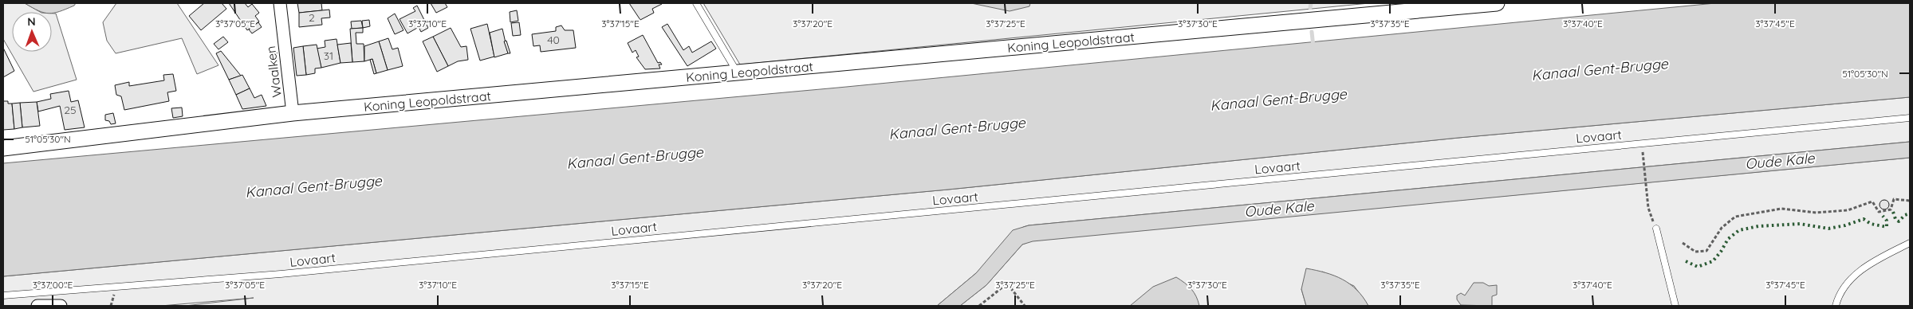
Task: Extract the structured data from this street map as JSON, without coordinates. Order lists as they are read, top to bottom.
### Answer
{
  "streets": {
    "street": ["Koning Leopoldstraat", "Waalken"],
    "lane": ["Lovaart"]
  },
  "crossings": [
    ["Koning Leopoldstraat", "Waalken"]
  ],
  "water": ["Kanaal Gent-Brugge", "Oude Kale"],
  "house_numbers": [
    "2",
    "40",
    "31",
    "25"
  ],
  "north": "top",
  "coordinates": [
    "3°37'05\"E",
    "3°37'10\"E",
    "3°37'15\"E",
    "3°37'20\"E",
    "3°37'25\"E",
    "3°37'30\"E",
    "3°37'35\"E",
    "3°37'40\"E",
    "3°37'45\"E",
    "51°05'30\"N",
    "3°37'00\"E"
  ]
}
